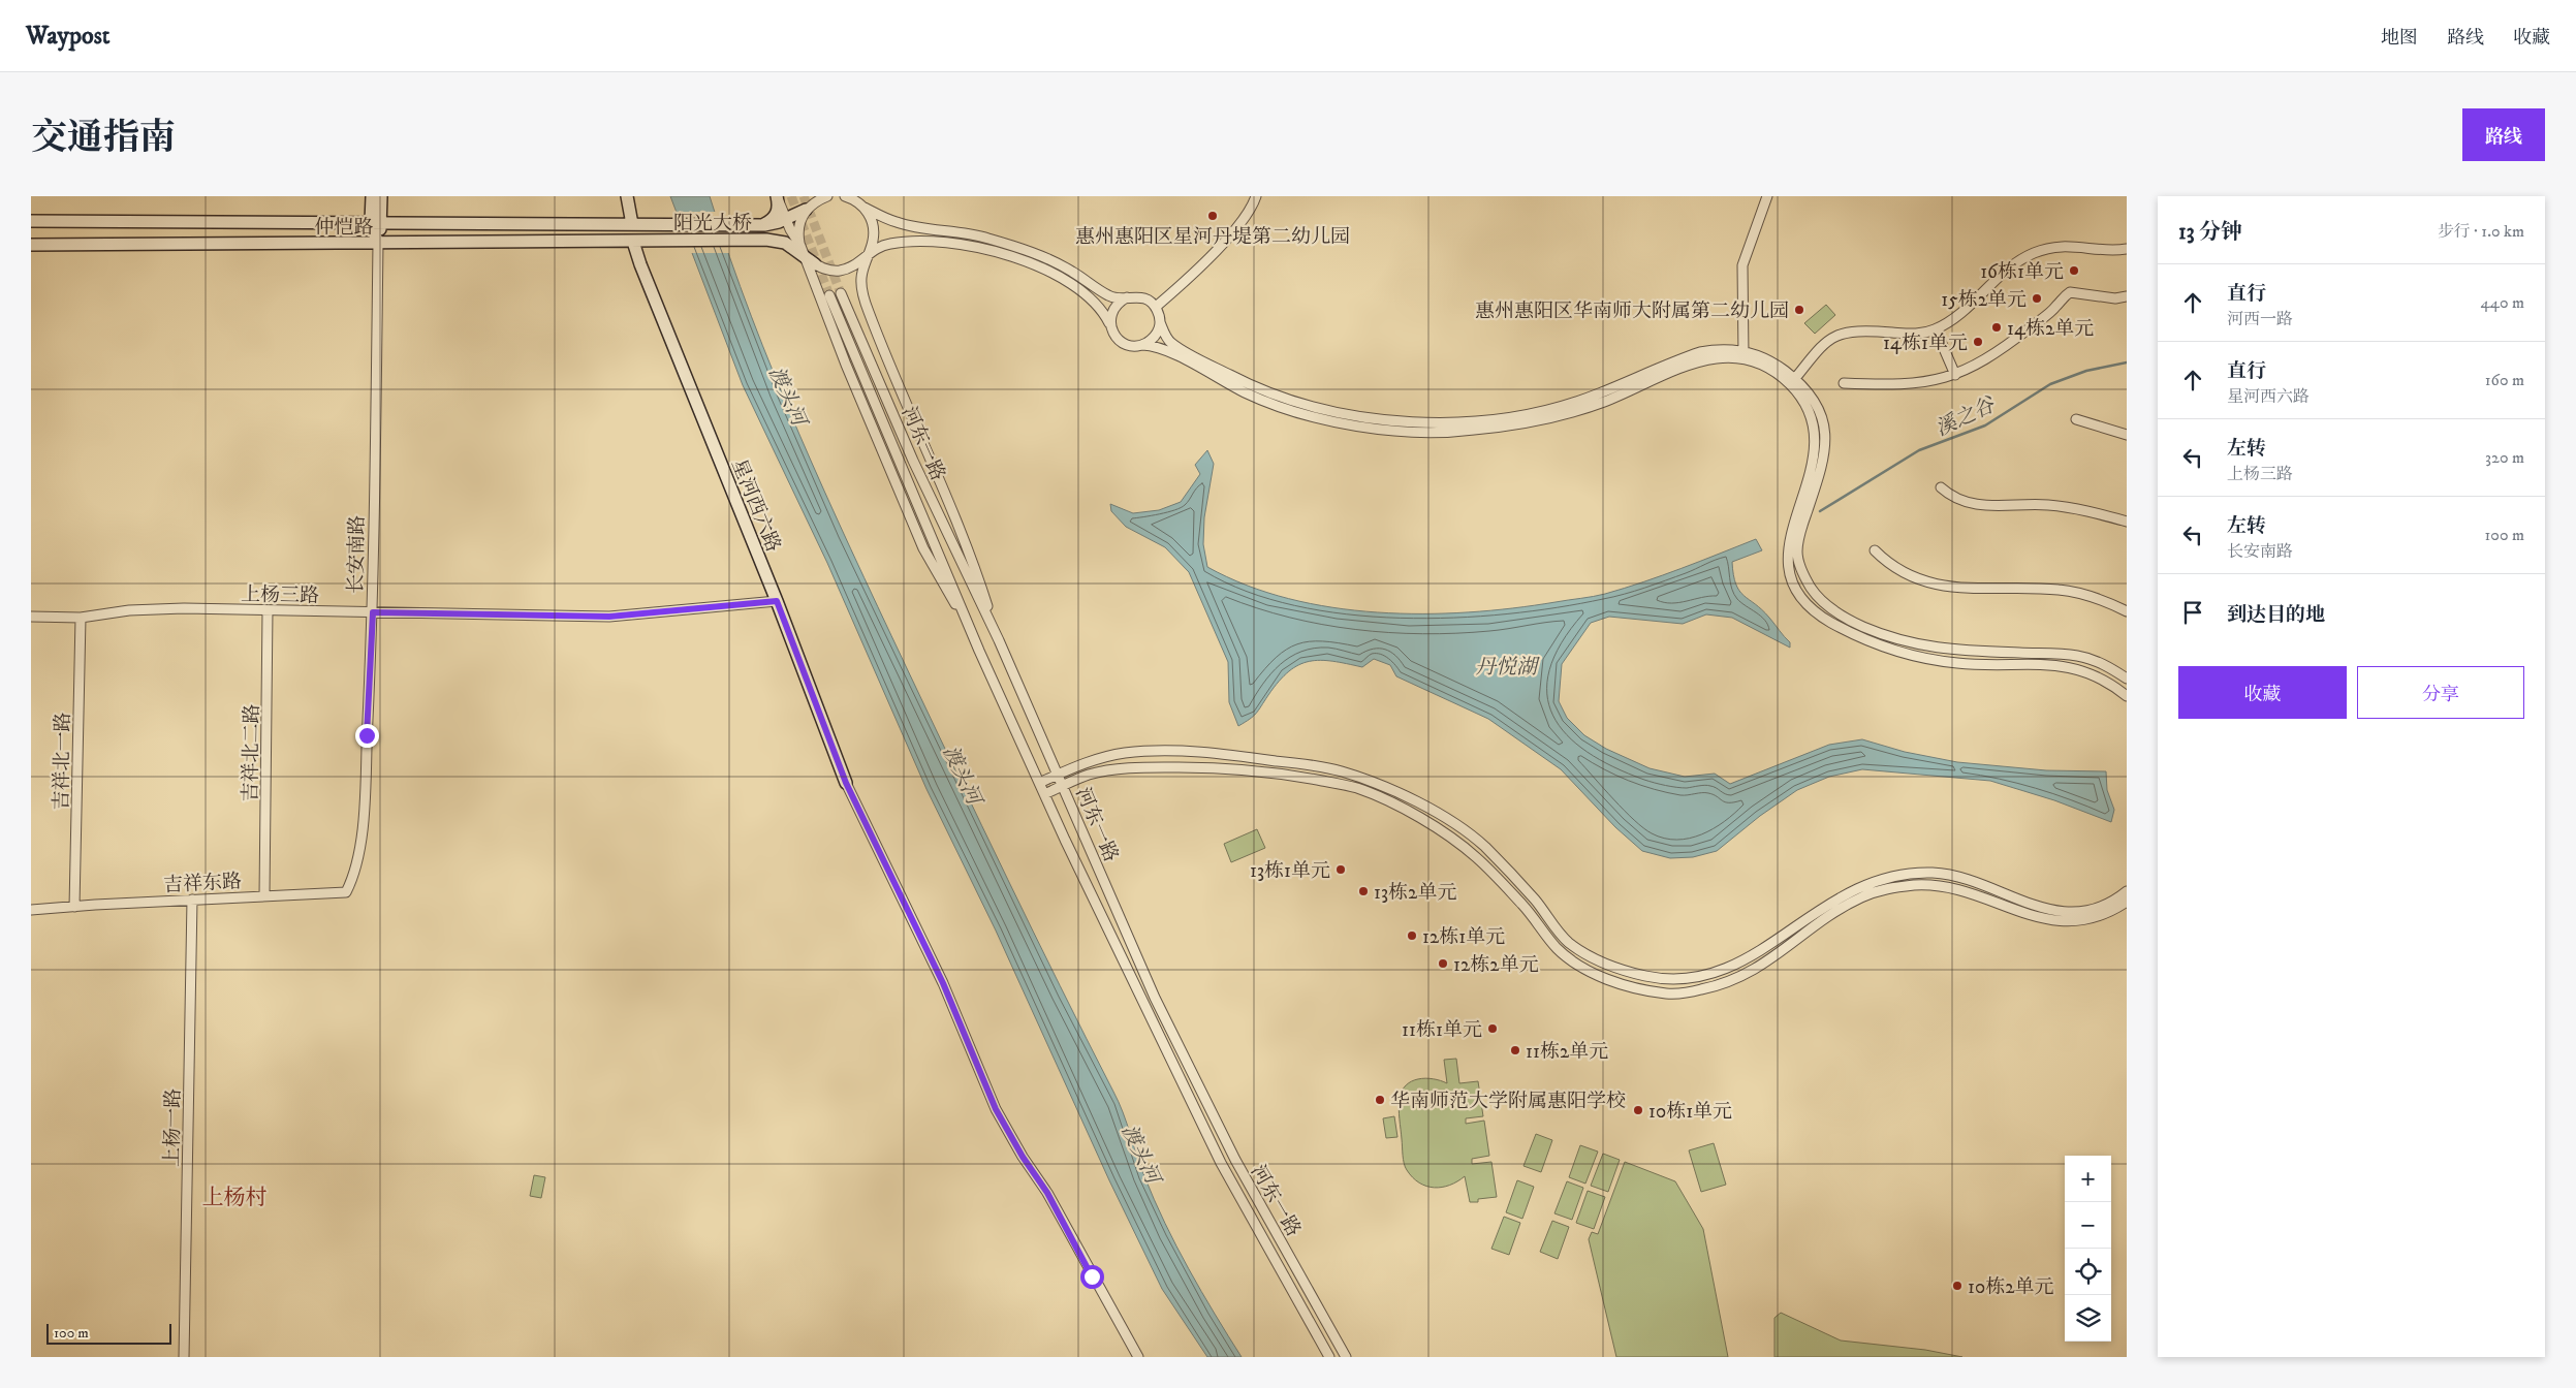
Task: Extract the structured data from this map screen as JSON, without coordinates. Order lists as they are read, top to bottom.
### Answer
{
  "streets": {
    "street": [
      "阳光大桥",
      "仲恺路",
      "河东一路",
      "星河西六路",
      "长安南路",
      "上杨三路",
      "吉祥北二路",
      "吉祥北一路",
      "吉祥东路",
      "上杨一路"
    ]
  },
  "crossings": [
    ["阳光大桥", "仲恺路"],
    ["仲恺路", "星河西六路"],
    ["仲恺路", "长安南路"],
    ["星河西六路", "上杨三路"],
    ["长安南路", "上杨三路"],
    ["长安南路", "吉祥东路"],
    ["上杨三路", "吉祥北二路"],
    ["上杨三路", "吉祥北一路"],
    ["吉祥北二路", "吉祥东路"],
    ["吉祥北一路", "吉祥东路"],
    ["吉祥东路", "上杨一路"]
  ],
  "districts": ["上杨村"],
  "water": ["渡头河", "溪之谷", "丹悦湖"],
  "places": [
    "惠州惠阳区星河丹堤第二幼儿园",
    "16栋1单元",
    "15栋2单元",
    "惠州惠阳区华南师大附属第二幼儿园",
    "14栋2单元",
    "14栋1单元",
    "13栋1单元",
    "13栋2单元",
    "12栋1单元",
    "12栋2单元",
    "11栋1单元",
    "11栋2单元",
    "华南师范大学附属惠阳学校",
    "10栋1单元",
    "10栋2单元"
  ],
  "scale_bar": "100 m",
  "page": {
    "header": "Waypost",
    "nav": ["地图", "路线", "收藏"],
    "title": "交通指南",
    "buttons": [
      "路线",
      ["收藏", "分享"]
    ],
    "heading": ["13 分钟", "步行 · 1.0 km"],
    "list": [
      ["直行", "河西一路", "440 m"],
      ["直行", "星河西六路", "160 m"],
      ["左转", "上杨三路", "320 m"],
      ["左转", "长安南路", "100 m"],
      "到达目的地"
    ],
    "map_buttons": ["+", "−"],
    "scale": "100 m"
  }
}
